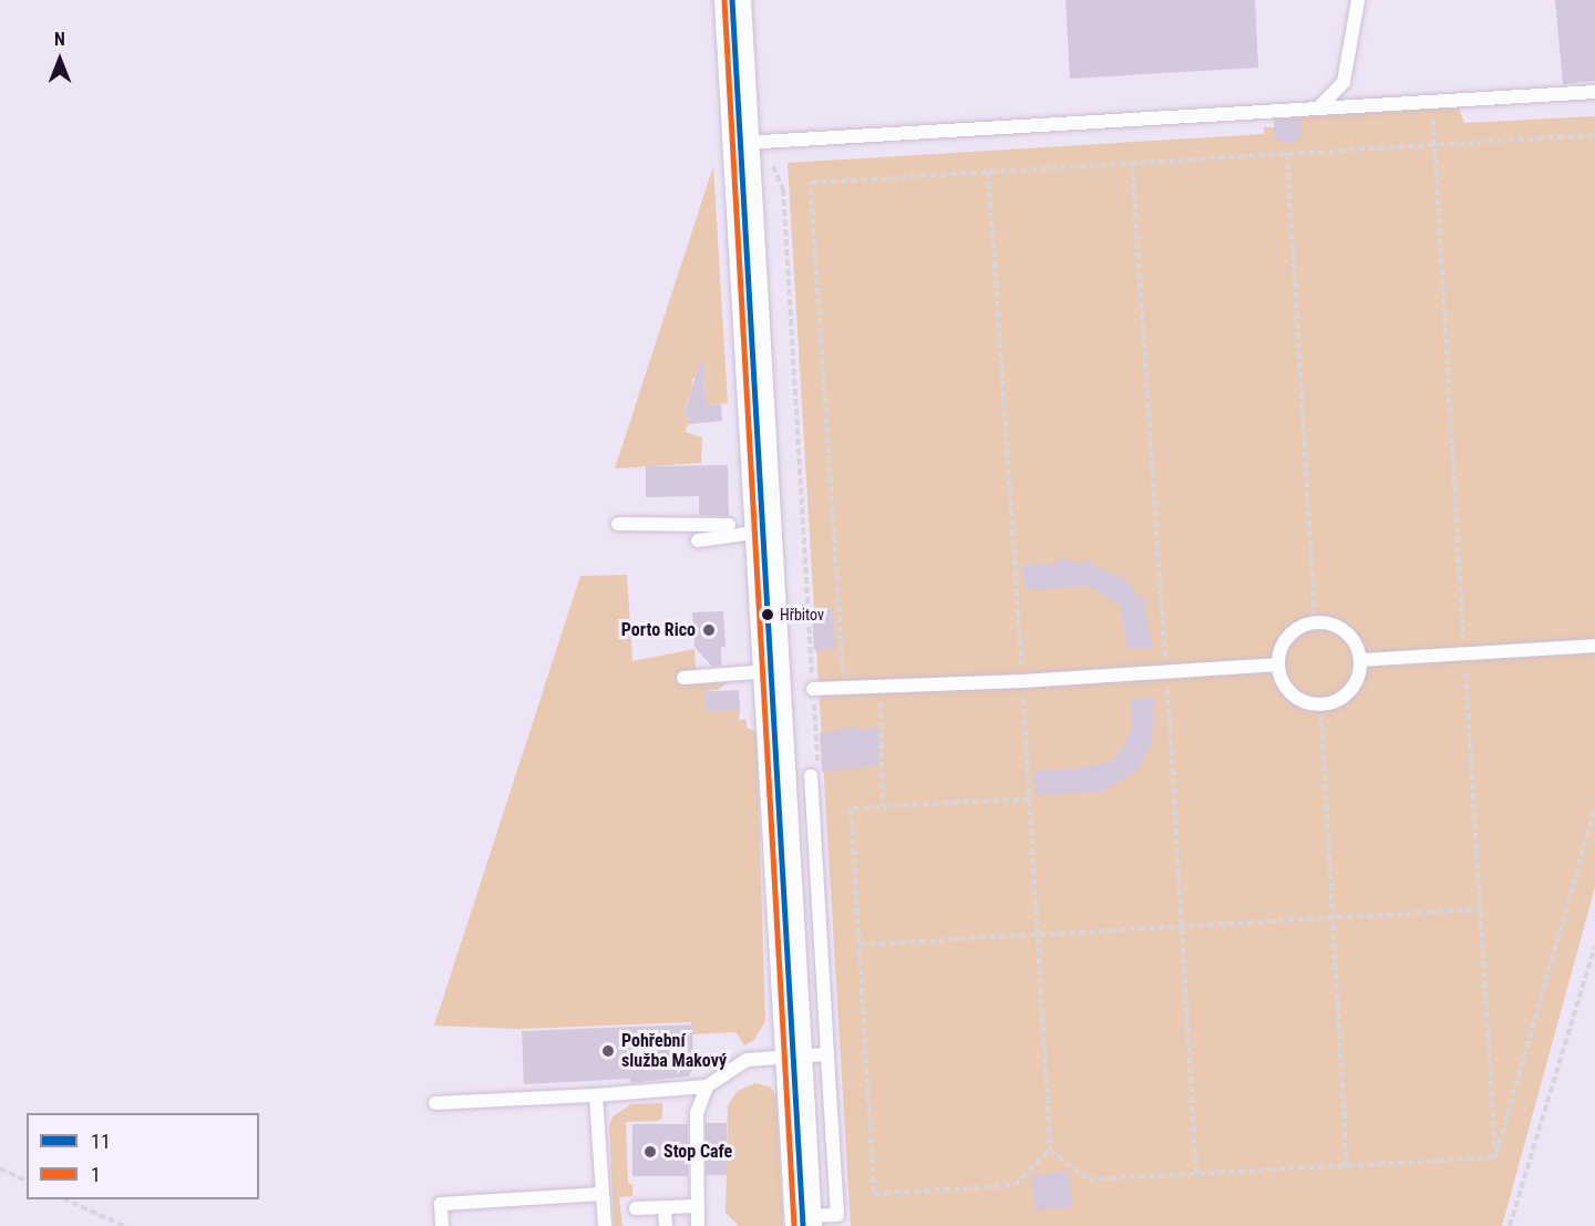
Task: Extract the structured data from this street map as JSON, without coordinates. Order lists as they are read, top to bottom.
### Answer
{
  "places": [
    "Hřbitov",
    "Porto Rico",
    "Pohřební služba Makový",
    "Stop Cafe"
  ],
  "lines": ["transit line 11", "transit line 1"],
  "legend": ["11", "1"],
  "north": "top"
}
